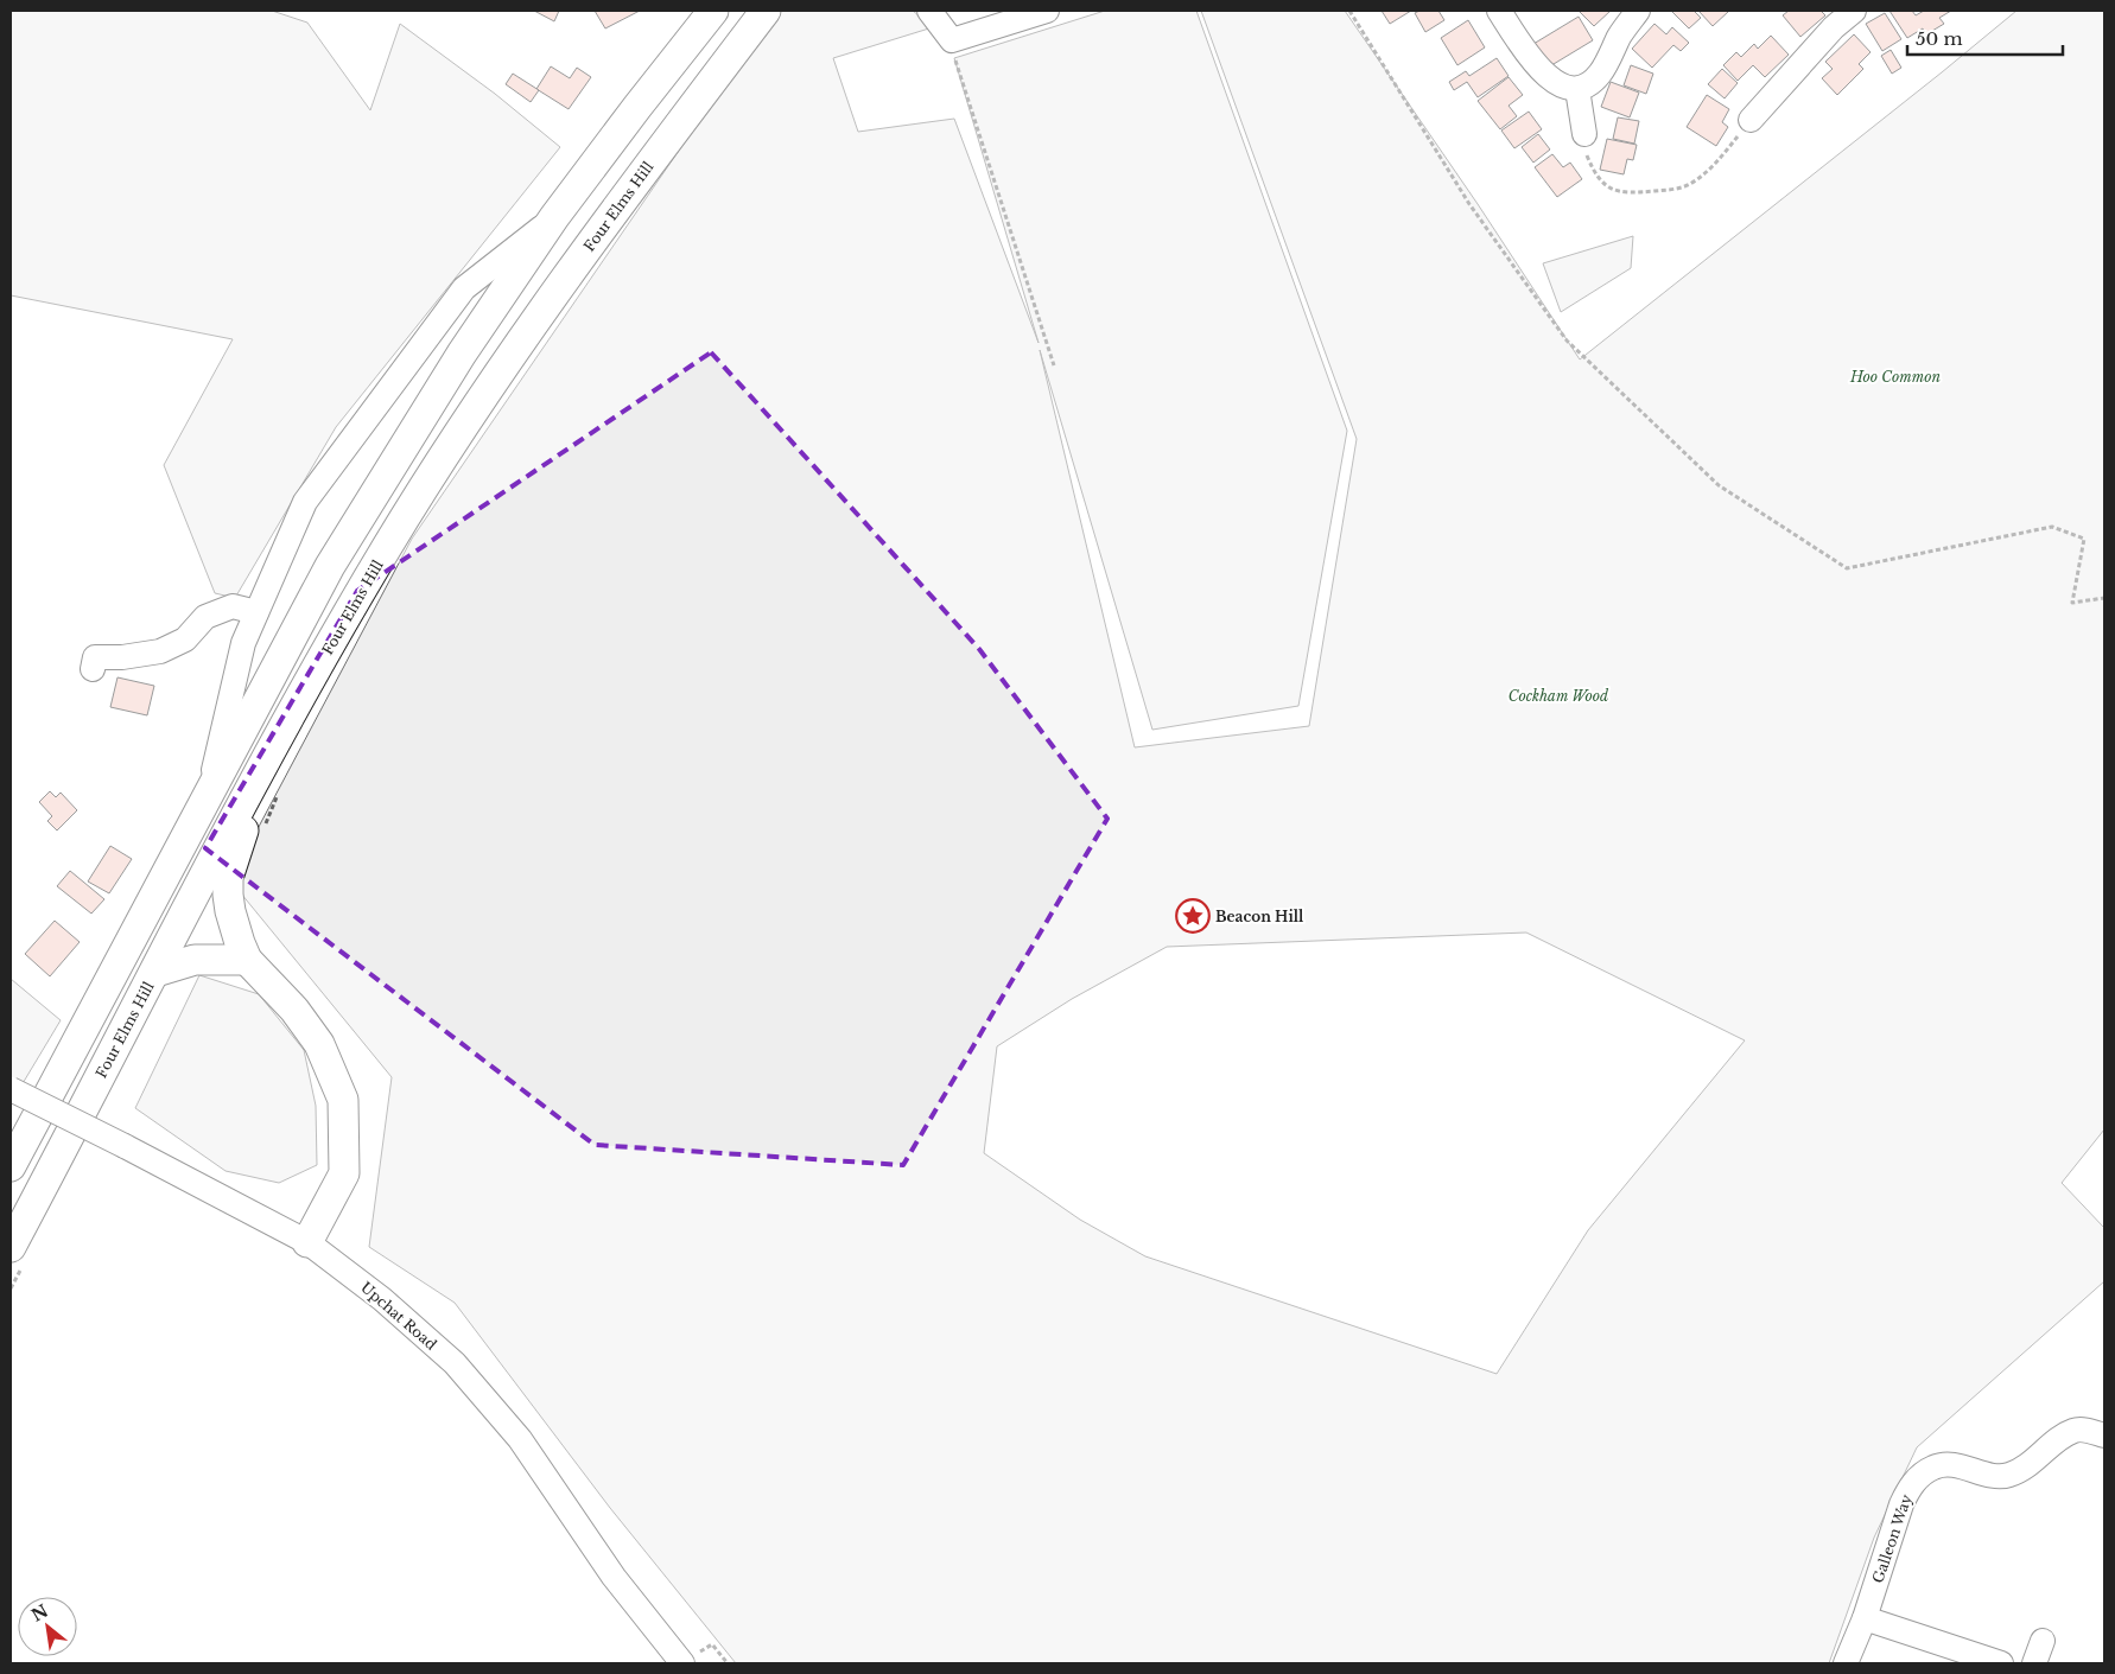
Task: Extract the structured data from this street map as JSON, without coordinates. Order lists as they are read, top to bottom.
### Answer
{
  "streets": {
    "main road": ["Four Elms Hill"],
    "street": ["Upchat Road", "Galleon Way"]
  },
  "parks": ["Hoo Common", "Cockham Wood"],
  "places": {
    "place": ["Beacon Hill"]
  },
  "scale_bar": "50 m",
  "north": "top left"
}
